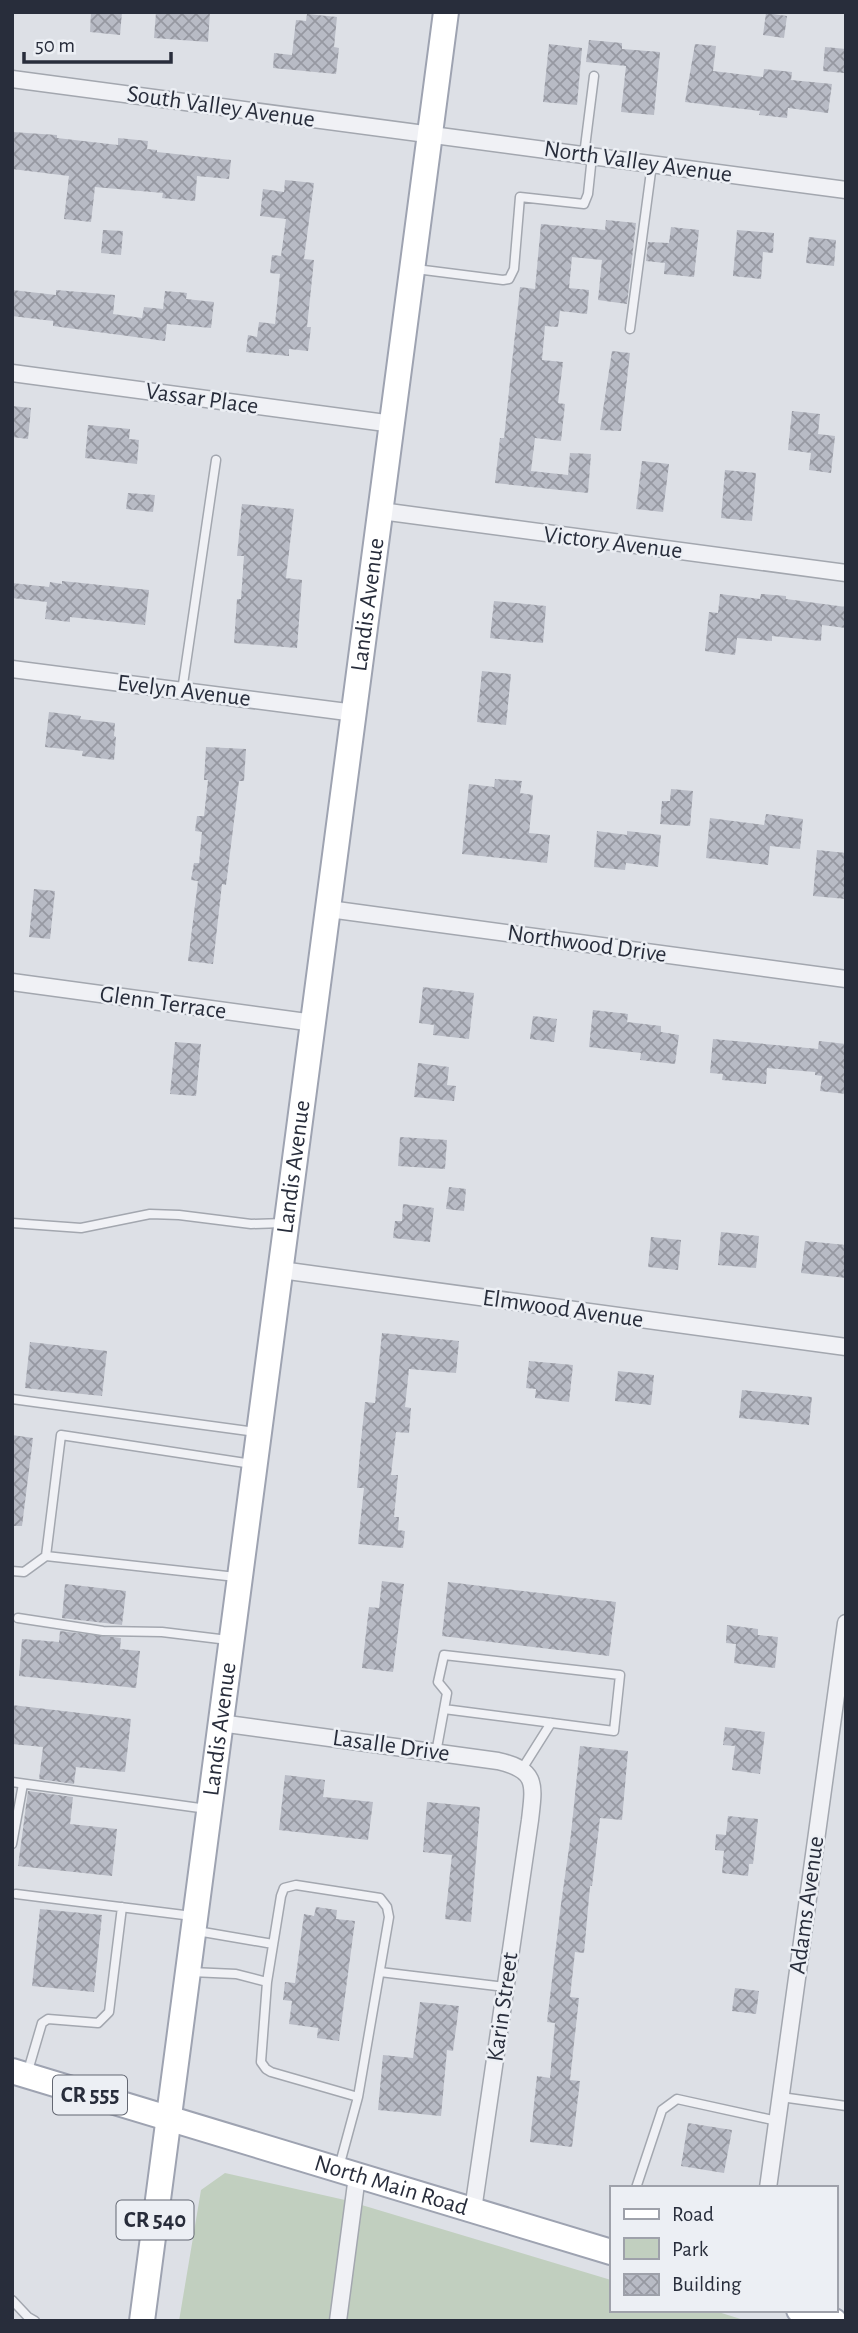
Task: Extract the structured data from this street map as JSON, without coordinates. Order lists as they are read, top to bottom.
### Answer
{
  "streets": {
    "main road": [
      "Landis Avenue",
      "CR 555",
      "North Main Road",
      "CR 540"
    ],
    "street": [
      "South Valley Avenue",
      "North Valley Avenue",
      "Vassar Place",
      "Victory Avenue",
      "Evelyn Avenue",
      "Northwood Drive",
      "Glenn Terrace",
      "Elmwood Avenue",
      "Lasalle Drive",
      "Adams Avenue",
      "Karin Street"
    ]
  },
  "crossings": [
    ["South Valley Avenue", "North Valley Avenue"],
    ["South Valley Avenue", "Landis Avenue"],
    ["North Valley Avenue", "Landis Avenue"],
    ["Vassar Place", "Landis Avenue"],
    ["Victory Avenue", "Landis Avenue"],
    ["Landis Avenue", "Evelyn Avenue"],
    ["Landis Avenue", "Northwood Drive"],
    ["Landis Avenue", "Glenn Terrace"],
    ["Landis Avenue", "Elmwood Avenue"],
    ["Landis Avenue", "Lasalle Drive"],
    ["Landis Avenue", "CR 555"],
    ["Landis Avenue", "North Main Road"],
    ["Lasalle Drive", "Karin Street"],
    ["Karin Street", "North Main Road"],
    ["CR 555", "North Main Road"]
  ],
  "legend": ["Road", "Park", "Building"],
  "scale_bar": "50 m"
}
